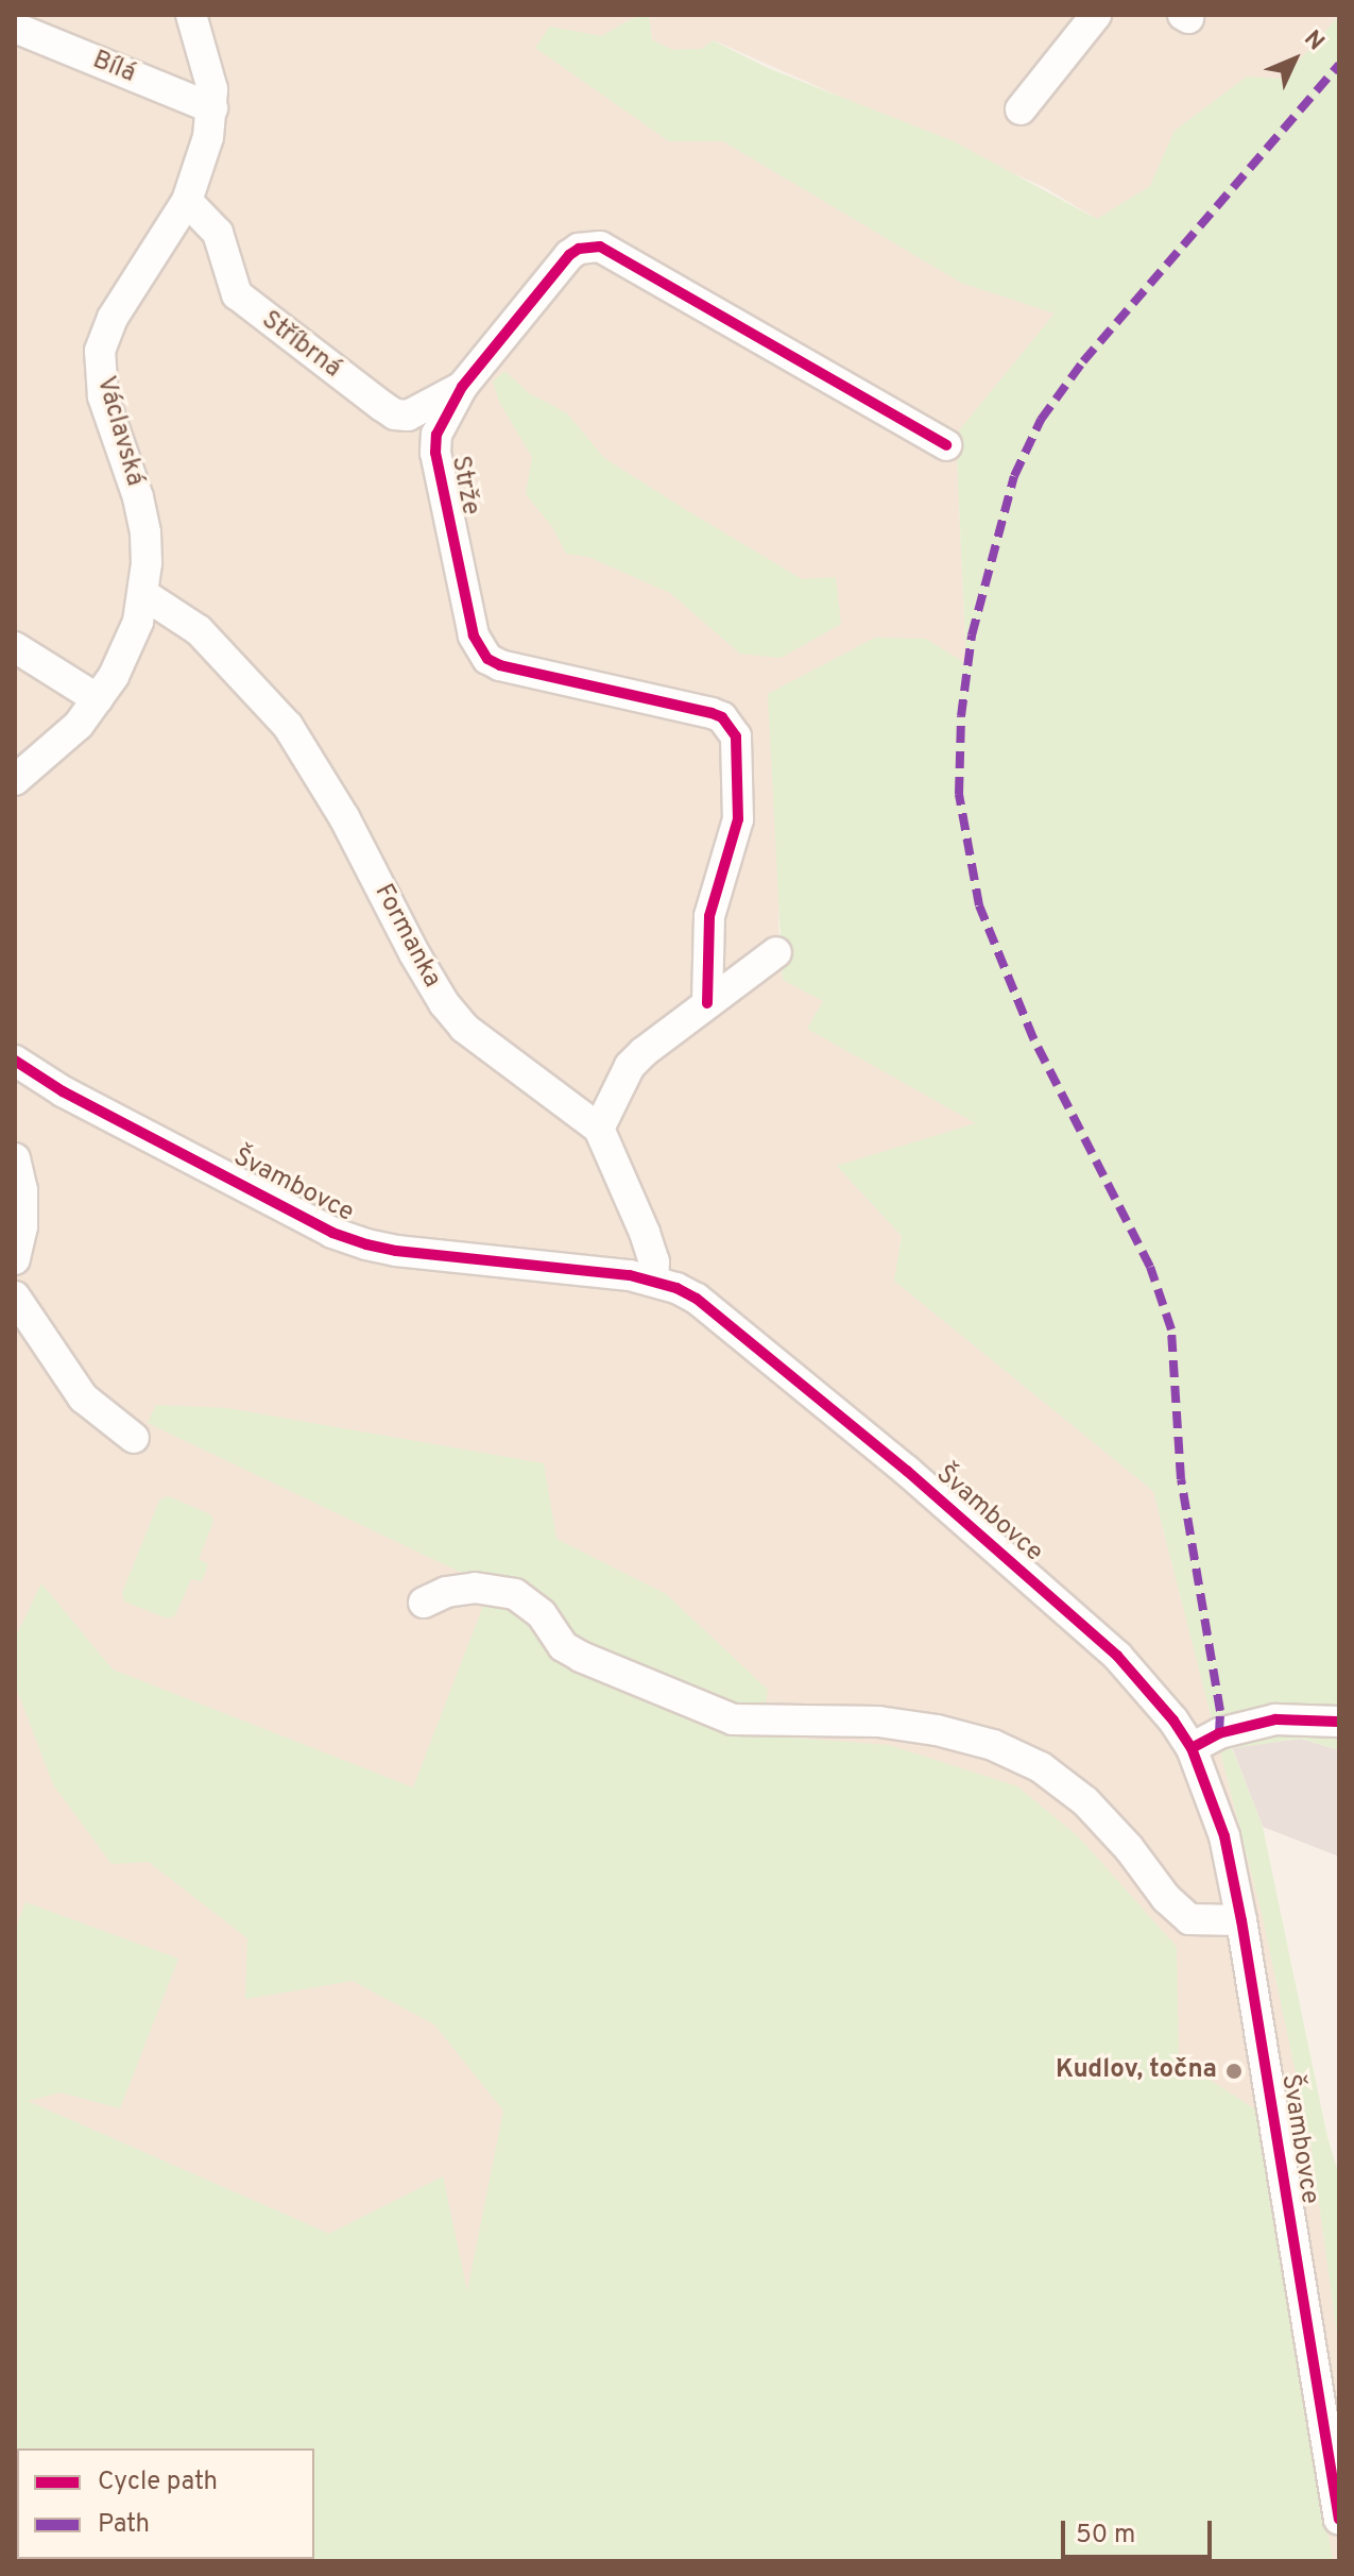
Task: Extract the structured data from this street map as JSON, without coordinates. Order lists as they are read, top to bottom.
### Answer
{
  "streets": {
    "street": [
      "Bílá",
      "Stříbrná",
      "Václavská",
      "Strže",
      "Formanka",
      "Švambovce"
    ]
  },
  "crossings": [
    ["Bílá", "Václavská"],
    ["Stříbrná", "Václavská"],
    ["Stříbrná", "Strže"],
    ["Václavská", "Formanka"],
    ["Formanka", "Švambovce"]
  ],
  "places": ["Kudlov, točna"],
  "legend": ["Cycle path", "Path"],
  "scale_bar": "50 m",
  "north": "top right"
}
